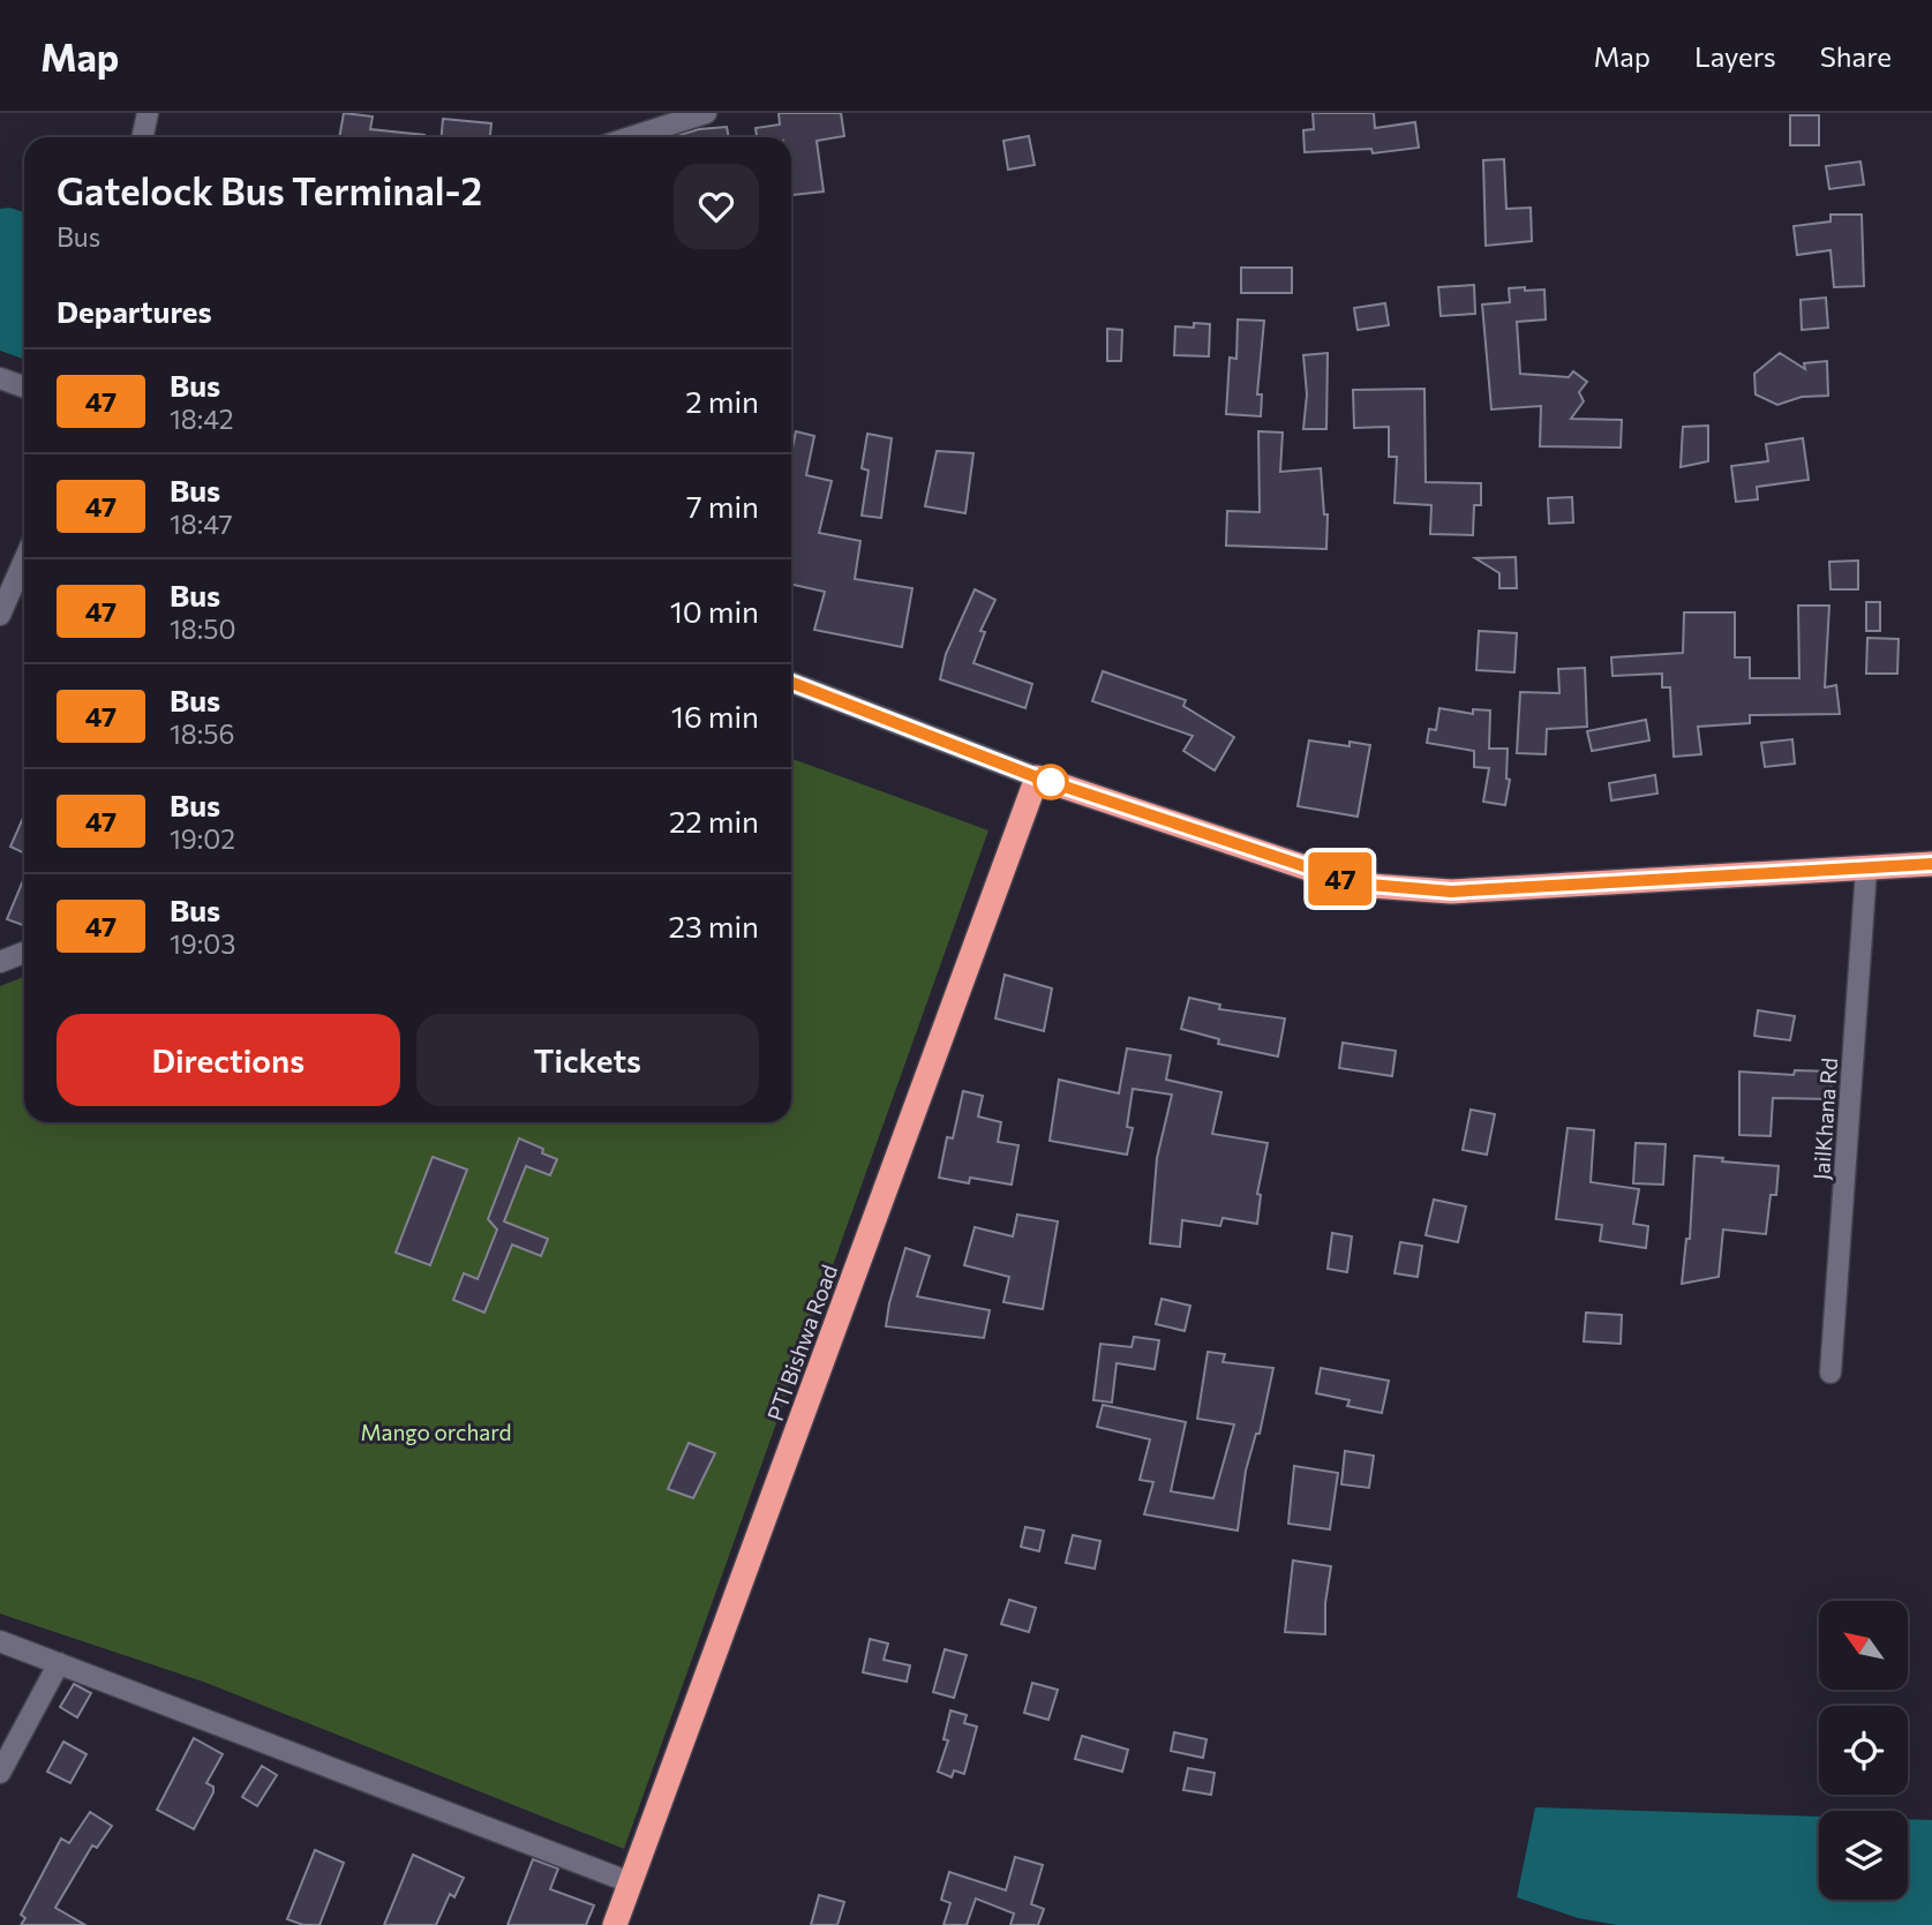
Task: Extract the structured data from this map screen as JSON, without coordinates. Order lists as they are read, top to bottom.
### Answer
{
  "streets": {
    "highway": ["PTI Bishwa Road"],
    "street": ["JailKhana Rd"]
  },
  "parks": ["Mango orchard"],
  "lines": ["bus line 47"],
  "north": "top left",
  "page": {
    "header": "Map",
    "nav": ["Map", "Layers", "Share"],
    "on_map": "47",
    "heading": [
      ["Gatelock Bus Terminal-2", "Bus"],
      "Departures"
    ],
    "list": [
      {
        "mark": "47",
        "name": "Bus",
        "note": "18:42",
        "value": "2 min"
      },
      {
        "mark": "47",
        "name": "Bus",
        "note": "18:47",
        "value": "7 min"
      },
      {
        "mark": "47",
        "name": "Bus",
        "note": "18:50",
        "value": "10 min"
      },
      {
        "mark": "47",
        "name": "Bus",
        "note": "18:56",
        "value": "16 min"
      },
      {
        "mark": "47",
        "name": "Bus",
        "note": "19:02",
        "value": "22 min"
      },
      {
        "mark": "47",
        "name": "Bus",
        "note": "19:03",
        "value": "23 min"
      }
    ],
    "buttons": ["Directions", "Tickets"]
  }
}
